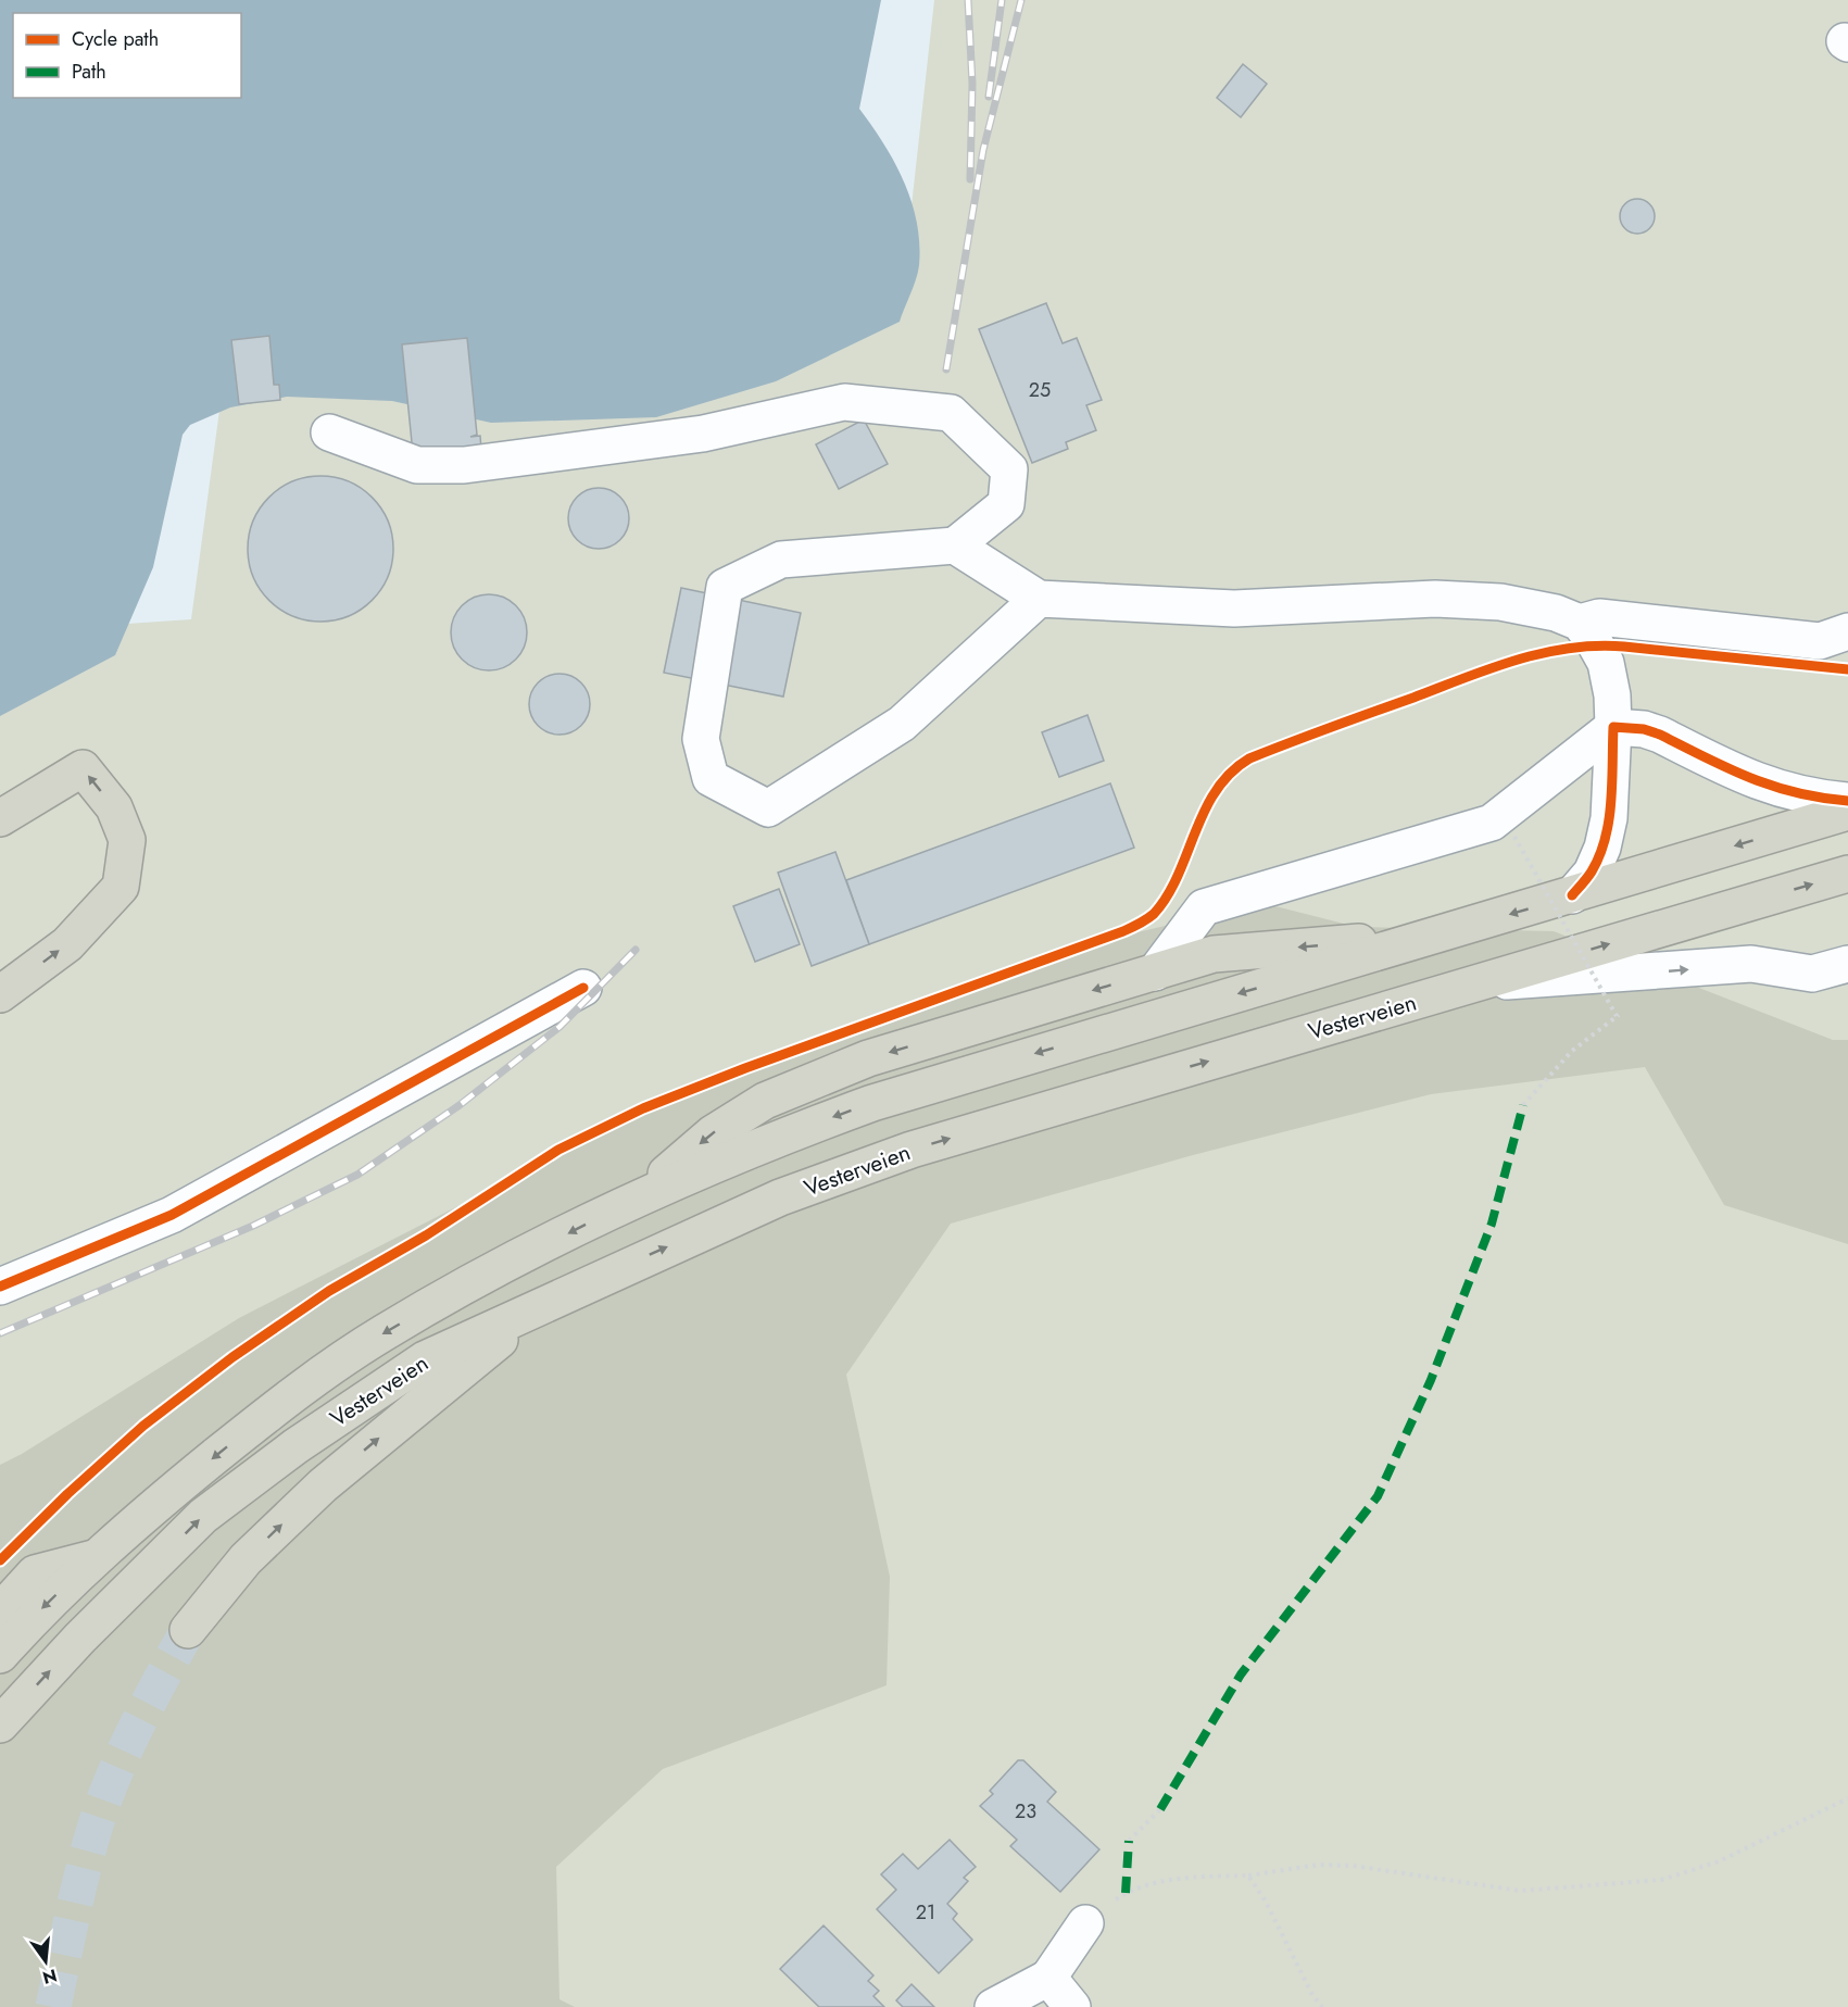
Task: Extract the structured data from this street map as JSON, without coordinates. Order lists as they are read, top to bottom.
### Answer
{
  "streets": {
    "highway": ["Vesterveien"]
  },
  "house_numbers": ["25", "23", "21"],
  "legend": ["Cycle path", "Path"],
  "north": "bottom"
}
